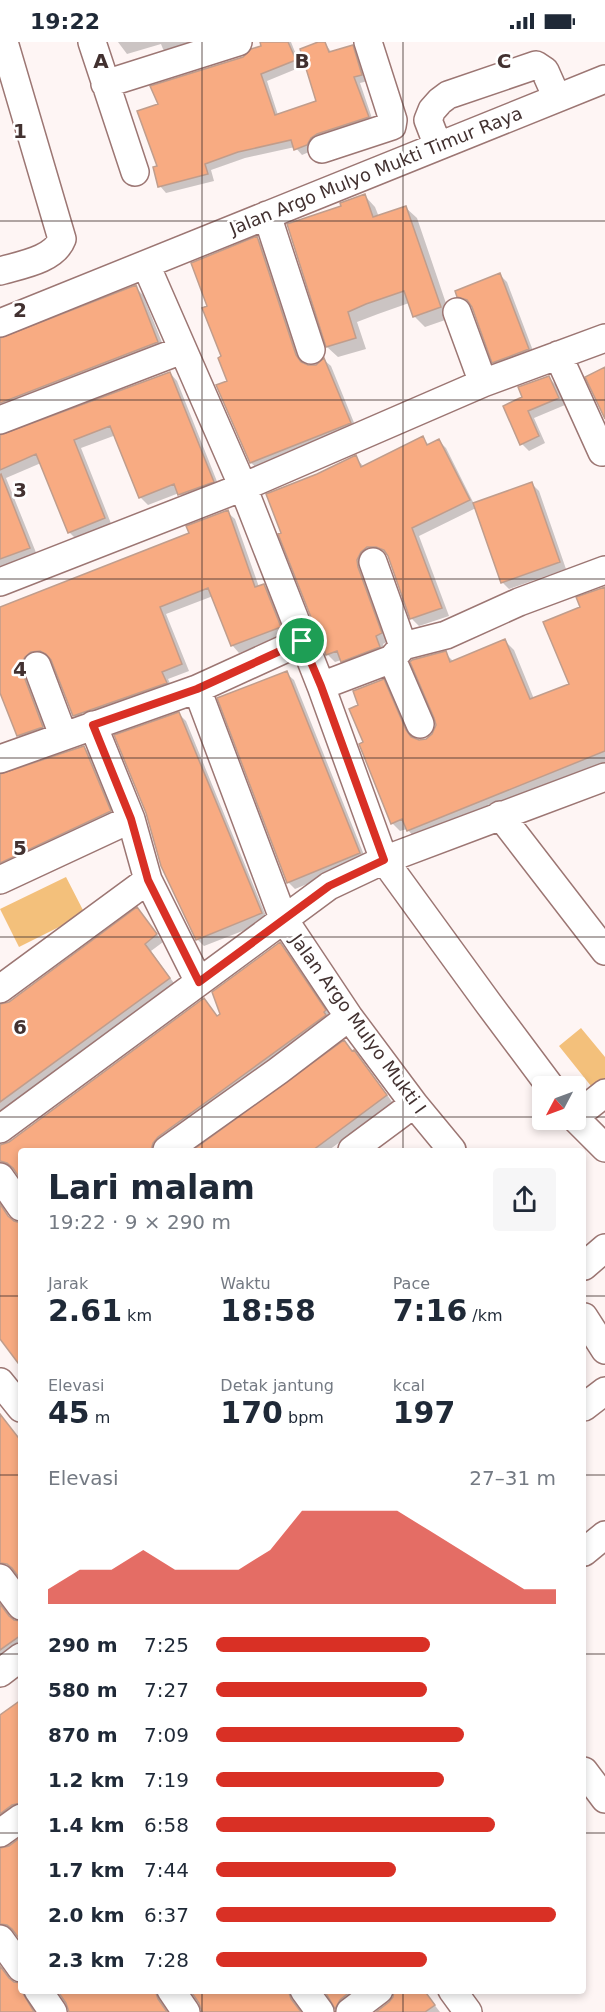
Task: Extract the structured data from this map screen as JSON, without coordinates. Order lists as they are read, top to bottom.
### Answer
{
  "streets": {
    "street": ["Jalan Argo Mulyo Mukti Timur Raya", "Jalan Argo Mulyo Mukti I"]
  },
  "north": "bottom left",
  "page": {
    "status": "19:22",
    "heading": ["Lari malam", "19:22 · 9 × 290 m"],
    "stats": [
      ["Jarak", "2.61 km"],
      ["Waktu", "18:58"],
      ["Pace", "7:16 /km"],
      ["Elevasi", "45 m"],
      ["Detak jantung", "170 bpm"],
      ["kcal", "197"]
    ],
    "chart": ["Elevasi", "27–31 m"],
    "list": [
      {
        "name": "290 m",
        "note": "7:25"
      },
      {
        "name": "580 m",
        "note": "7:27"
      },
      {
        "name": "870 m",
        "note": "7:09"
      },
      {
        "name": "1.2 km",
        "note": "7:19"
      },
      {
        "name": "1.4 km",
        "note": "6:58"
      },
      {
        "name": "1.7 km",
        "note": "7:44"
      },
      {
        "name": "2.0 km",
        "note": "6:37"
      },
      {
        "name": "2.3 km",
        "note": "7:28"
      }
    ]
  },
  "grid": {
    "columns": ["A", "B", "C"],
    "rows": [
      "1",
      "2",
      "3",
      "4",
      "5",
      "6"
    ]
  }
}
